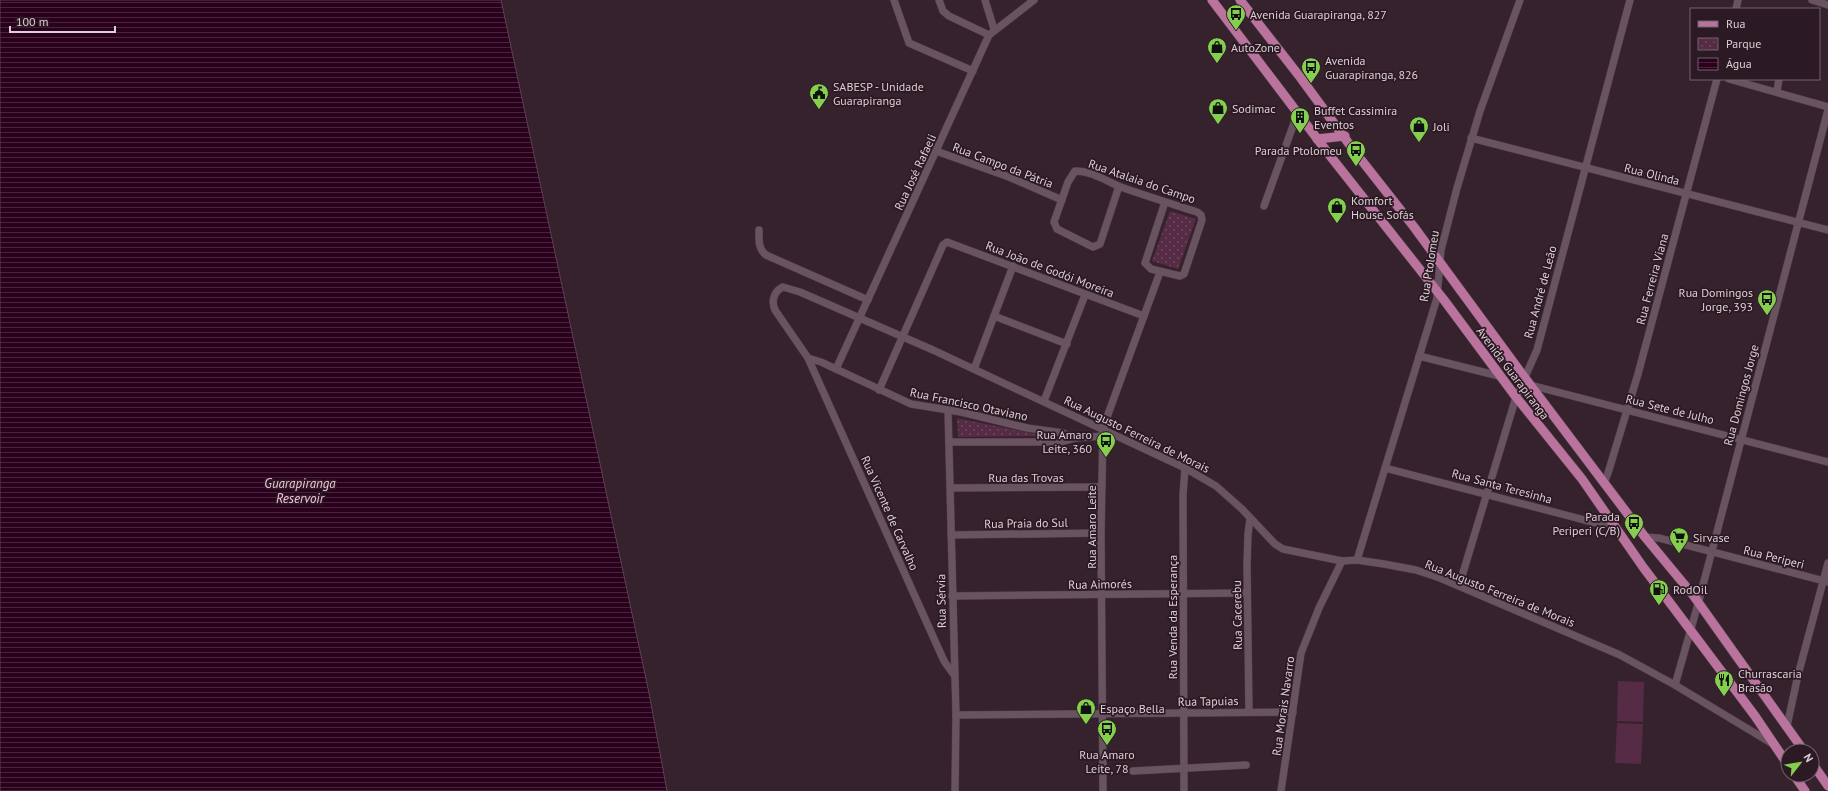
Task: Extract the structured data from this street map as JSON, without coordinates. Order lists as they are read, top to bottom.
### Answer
{
  "streets": {
    "main road": ["Avenida Guarapiranga"],
    "street": [
      "Rua Campo da Pátria",
      "Rua José Rafaeli",
      "Rua Olinda",
      "Rua Atalaia do Campo",
      "Rua Ptolomeu",
      "Rua João de Godói Moreira",
      "Rua Ferreira Viana",
      "Rua André de Leão",
      "Rua Domingos Jorge",
      "Rua Francisco Otaviano",
      "Rua Sete de Julho",
      "Rua Augusto Ferreira de Morais",
      "Rua das Trovas",
      "Rua Santa Teresinha",
      "Rua Vicente de Carvalho",
      "Rua Praia do Sul",
      "Rua Amaro Leite",
      "Rua Periperi",
      "Rua Aimorés",
      "Rua Sérvia",
      "Rua Cacerebu",
      "Rua Venda da Esperança",
      "Rua Tapuias",
      "Rua Morais Navarro"
    ]
  },
  "crossings": [
    ["Rua Campo da Pátria", "Rua José Rafaeli"],
    ["Rua Campo da Pátria", "Rua Atalaia do Campo"],
    ["Rua José Rafaeli", "Rua Francisco Otaviano"],
    ["Rua José Rafaeli", "Rua Augusto Ferreira de Morais"],
    ["Rua Olinda", "Rua Ptolomeu"],
    ["Rua Olinda", "Rua Ferreira Viana"],
    ["Rua Olinda", "Rua André de Leão"],
    ["Rua Olinda", "Rua Domingos Jorge"],
    ["Rua Atalaia do Campo", "Rua Amaro Leite"],
    ["Rua Ptolomeu", "Avenida Guarapiranga"],
    ["Rua Ptolomeu", "Rua Augusto Ferreira de Morais"],
    ["Rua Ptolomeu", "Rua Santa Teresinha"],
    ["Rua João de Godói Moreira", "Rua Augusto Ferreira de Morais"],
    ["Rua João de Godói Moreira", "Rua Amaro Leite"],
    ["Rua Ferreira Viana", "Avenida Guarapiranga"],
    ["Rua Ferreira Viana", "Rua Sete de Julho"],
    ["Rua André de Leão", "Avenida Guarapiranga"],
    ["Rua André de Leão", "Rua Sete de Julho"],
    ["Rua André de Leão", "Rua Augusto Ferreira de Morais"],
    ["Rua André de Leão", "Rua Santa Teresinha"],
    ["Avenida Guarapiranga", "Rua Domingos Jorge"],
    ["Avenida Guarapiranga", "Rua Sete de Julho"],
    ["Avenida Guarapiranga", "Rua Augusto Ferreira de Morais"],
    ["Avenida Guarapiranga", "Rua Santa Teresinha"],
    ["Avenida Guarapiranga", "Rua Periperi"],
    ["Rua Domingos Jorge", "Rua Sete de Julho"],
    ["Rua Domingos Jorge", "Rua Augusto Ferreira de Morais"],
    ["Rua Domingos Jorge", "Rua Periperi"],
    ["Rua Francisco Otaviano", "Rua Vicente de Carvalho"],
    ["Rua Francisco Otaviano", "Rua Amaro Leite"],
    ["Rua Francisco Otaviano", "Rua Sérvia"],
    ["Rua Augusto Ferreira de Morais", "Rua Vicente de Carvalho"],
    ["Rua Augusto Ferreira de Morais", "Rua Amaro Leite"],
    ["Rua Augusto Ferreira de Morais", "Rua Cacerebu"],
    ["Rua Augusto Ferreira de Morais", "Rua Venda da Esperança"],
    ["Rua Augusto Ferreira de Morais", "Rua Morais Navarro"],
    ["Rua das Trovas", "Rua Amaro Leite"],
    ["Rua das Trovas", "Rua Sérvia"],
    ["Rua Vicente de Carvalho", "Rua Sérvia"],
    ["Rua Praia do Sul", "Rua Amaro Leite"],
    ["Rua Praia do Sul", "Rua Sérvia"],
    ["Rua Amaro Leite", "Rua Aimorés"],
    ["Rua Amaro Leite", "Rua Tapuias"],
    ["Rua Aimorés", "Rua Sérvia"],
    ["Rua Aimorés", "Rua Cacerebu"],
    ["Rua Aimorés", "Rua Venda da Esperança"],
    ["Rua Sérvia", "Rua Tapuias"],
    ["Rua Cacerebu", "Rua Tapuias"],
    ["Rua Venda da Esperança", "Rua Tapuias"],
    ["Rua Tapuias", "Rua Morais Navarro"]
  ],
  "water": ["Guarapiranga Reservoir"],
  "places": {
    "bus stop": [
      "Avenida Guarapiranga, 827",
      "Avenida Guarapiranga, 826",
      "Parada Ptolomeu",
      "Rua Domingos Jorge, 393",
      "Rua Amaro Leite, 360",
      "Parada Periperi (C/B)",
      "Rua Amaro Leite, 78"
    ],
    "shop": [
      "AutoZone",
      "Sodimac",
      "Joli",
      "Komfort House Sofás",
      "Espaço Bella"
    ],
    "public building": ["SABESP - Unidade Guarapiranga"],
    "building": ["Buffet Cassimira Eventos"],
    "supermarket": ["Sirvase"],
    "fuel station": ["RodOil"],
    "restaurant": ["Churrascaria Brasão"]
  },
  "legend": ["Rua", "Parque", "Água"],
  "scale_bar": "100 m",
  "north": "top right"
}
